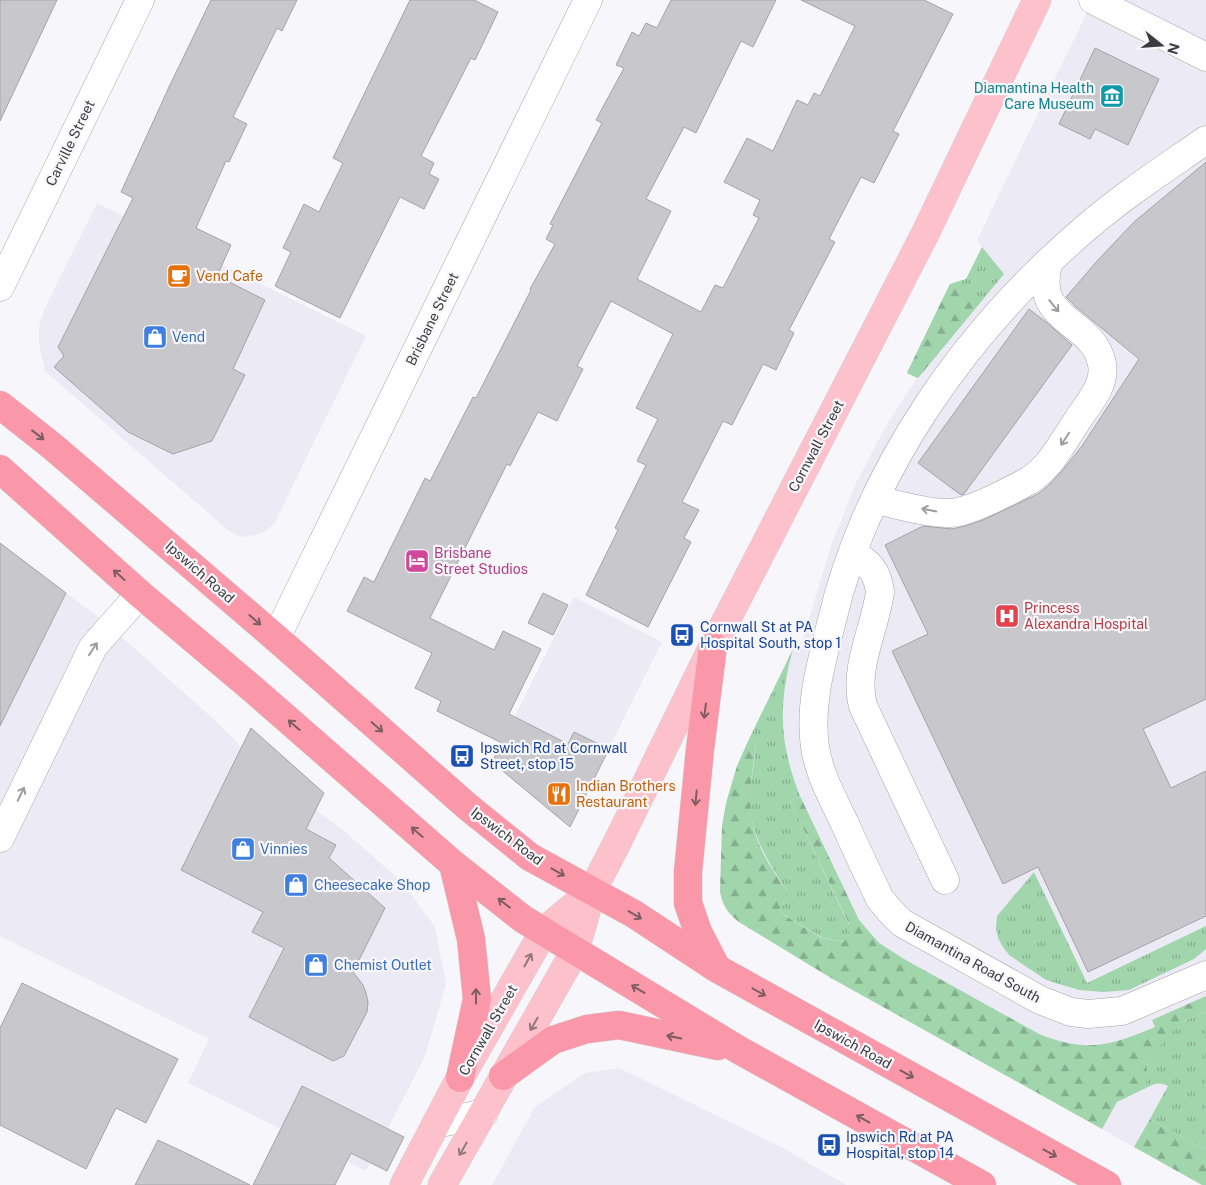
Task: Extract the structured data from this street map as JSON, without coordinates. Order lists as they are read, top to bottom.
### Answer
{
  "streets": {
    "highway": ["Ipswich Road"],
    "main road": ["Cornwall Street"],
    "street": ["Carville Street", "Brisbane Street", "Diamantina Road South"]
  },
  "crossings": [
    ["Brisbane Street", "Ipswich Road"],
    ["Cornwall Street", "Ipswich Road"]
  ],
  "places": {
    "museum": ["Diamantina Health Care Museum"],
    "cafe": ["Vend Cafe"],
    "shop": [
      "Vend",
      "Vinnies",
      "Cheesecake Shop",
      "Chemist Outlet"
    ],
    "hotel": ["Brisbane Street Studios"],
    "hospital": ["Princess Alexandra Hospital"],
    "bus stop": ["Cornwall St at PA Hospital South, stop 1", "Ipswich Rd at Cornwall Street, stop 15", "Ipswich Rd at PA Hospital, stop 14"],
    "restaurant": ["Indian Brothers Restaurant"]
  },
  "north": "right"
}
